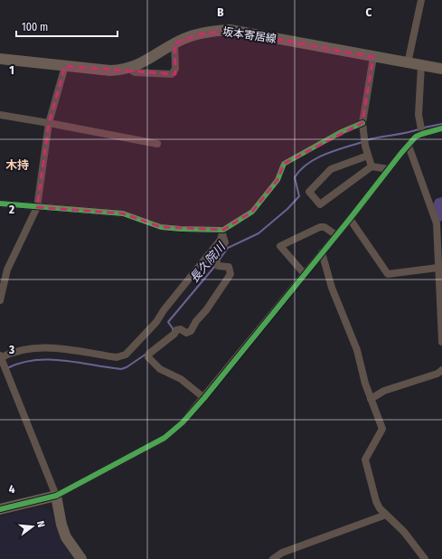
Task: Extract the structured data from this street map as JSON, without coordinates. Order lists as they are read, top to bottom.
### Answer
{
  "streets": {
    "main road": ["坂本寄居線"]
  },
  "districts": ["木持"],
  "water": ["長久院川"],
  "scale_bar": "100 m",
  "north": "right",
  "grid": {
    "columns": ["B", "C"],
    "rows": [
      "1",
      "2",
      "3",
      "4"
    ]
  }
}
